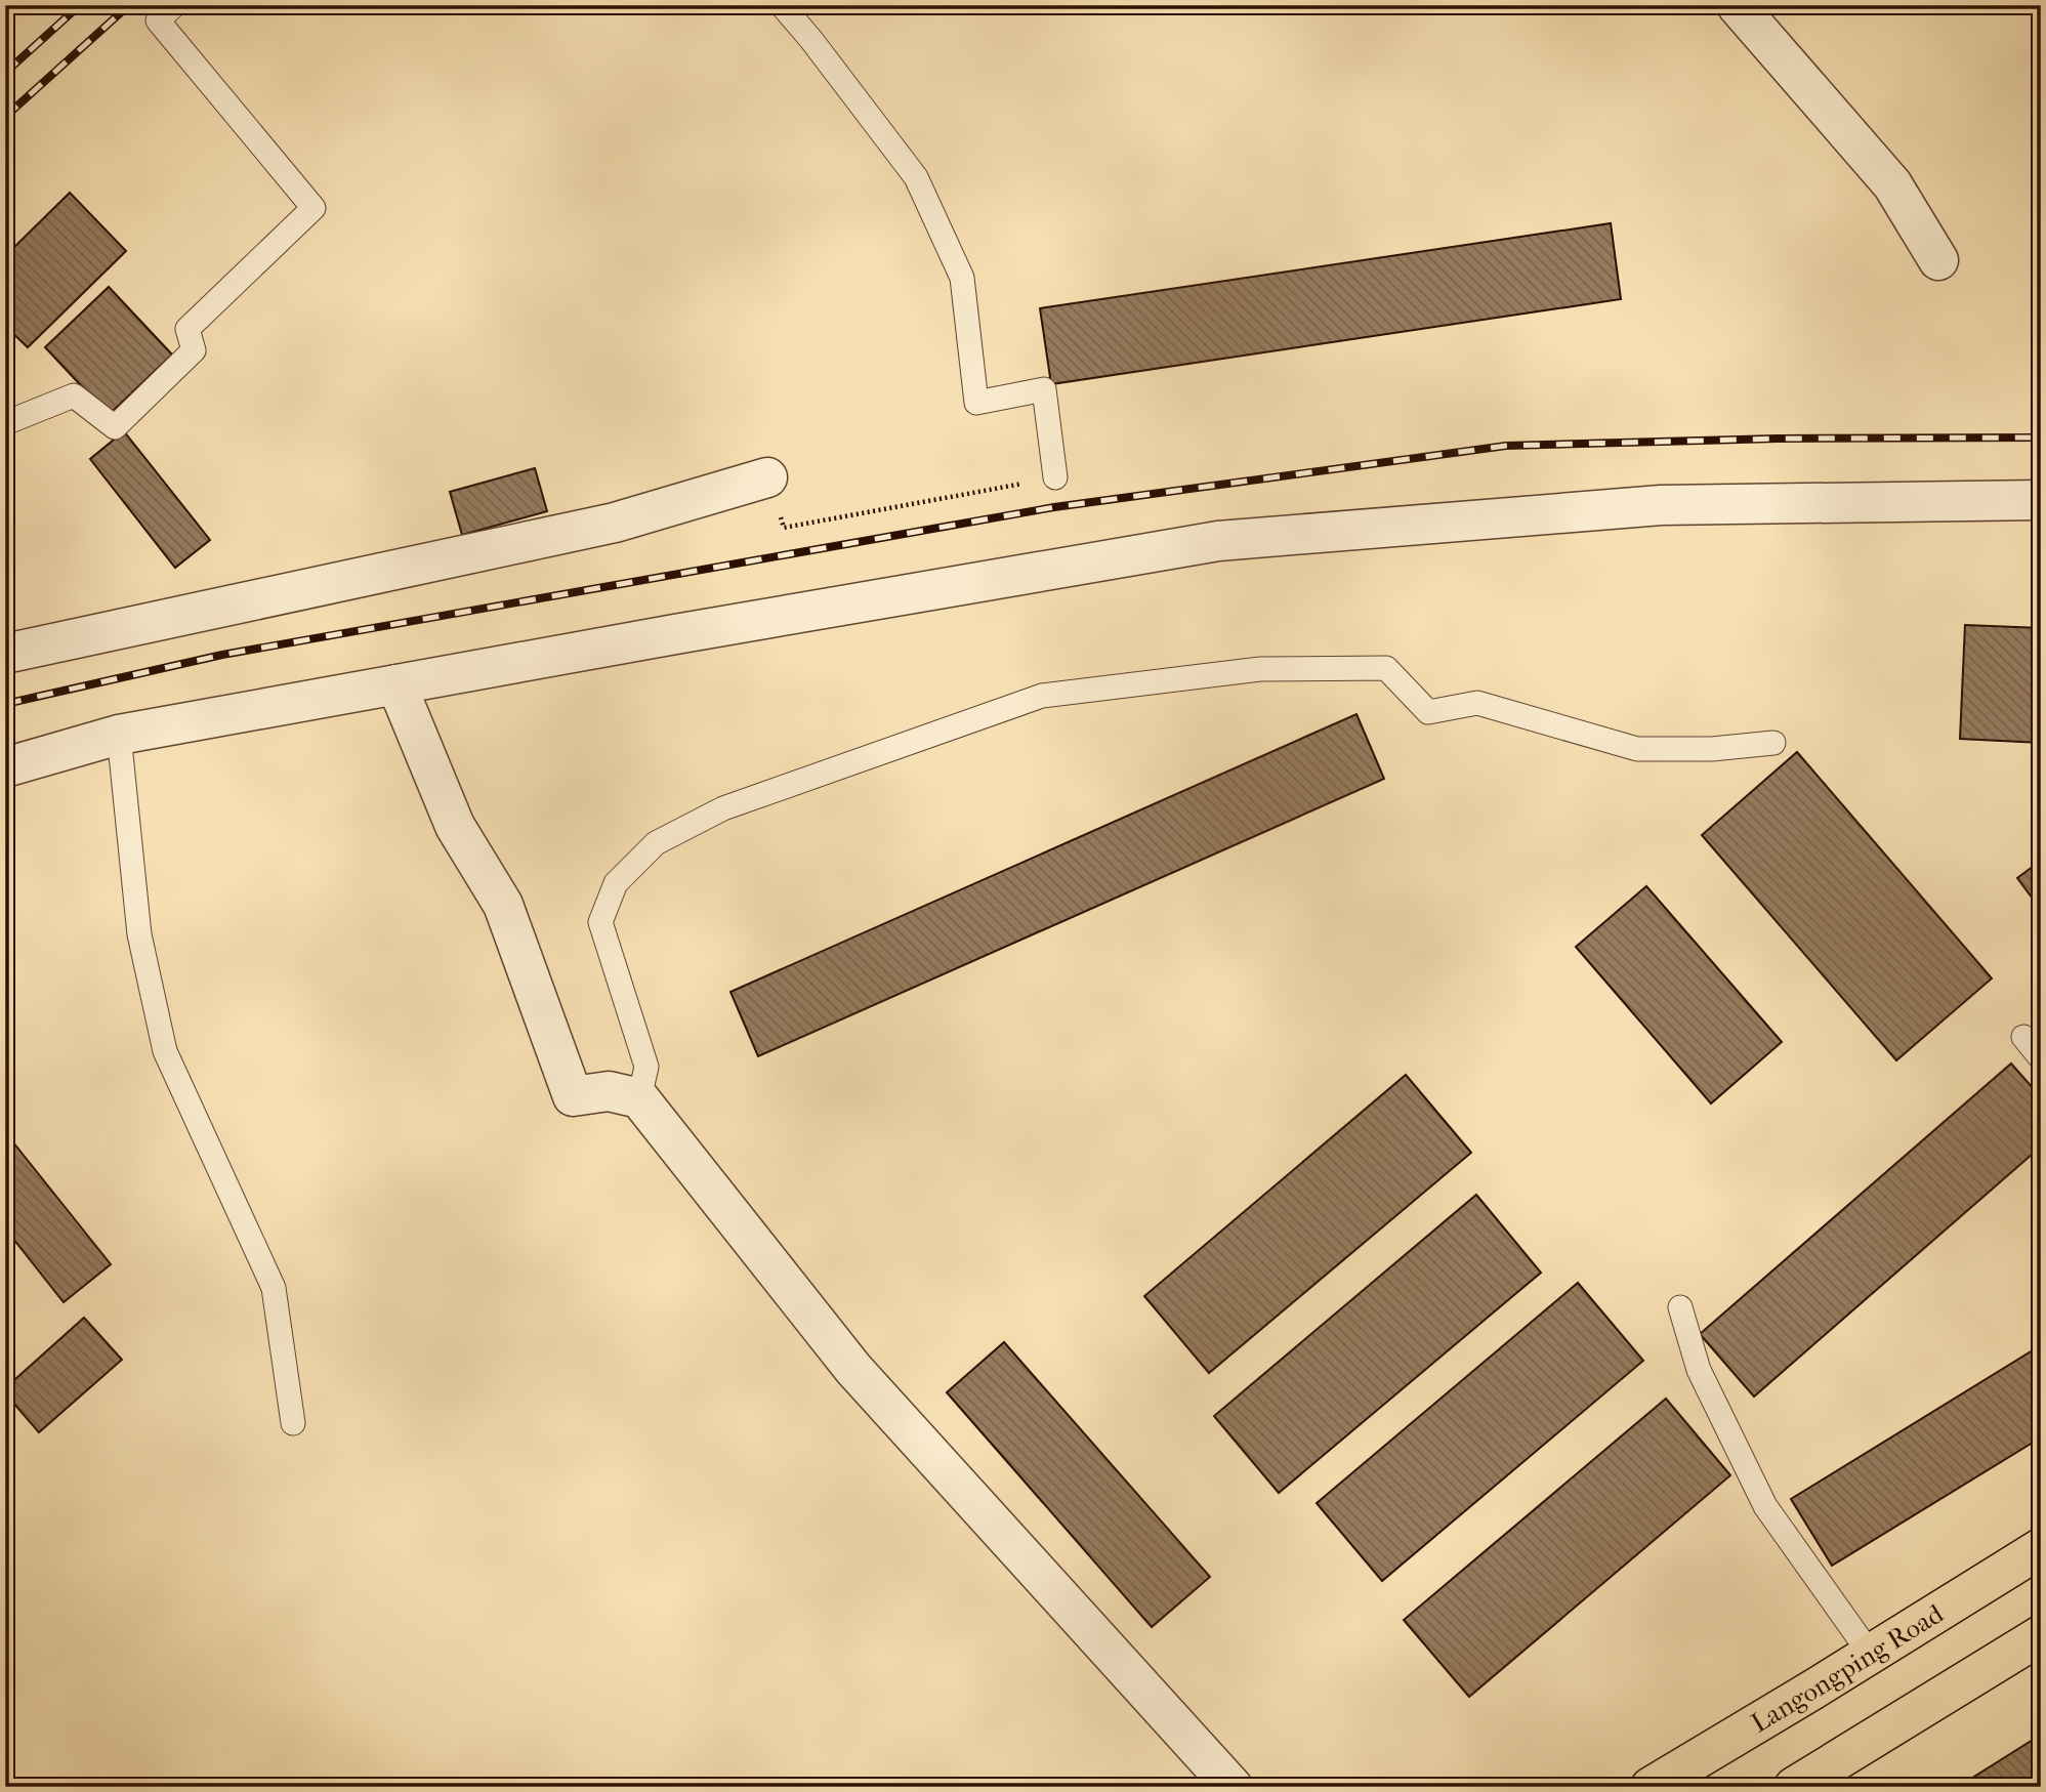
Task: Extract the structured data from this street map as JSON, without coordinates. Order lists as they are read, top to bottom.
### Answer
{
  "streets": {
    "highway": ["Langongping Road"]
  }
}
